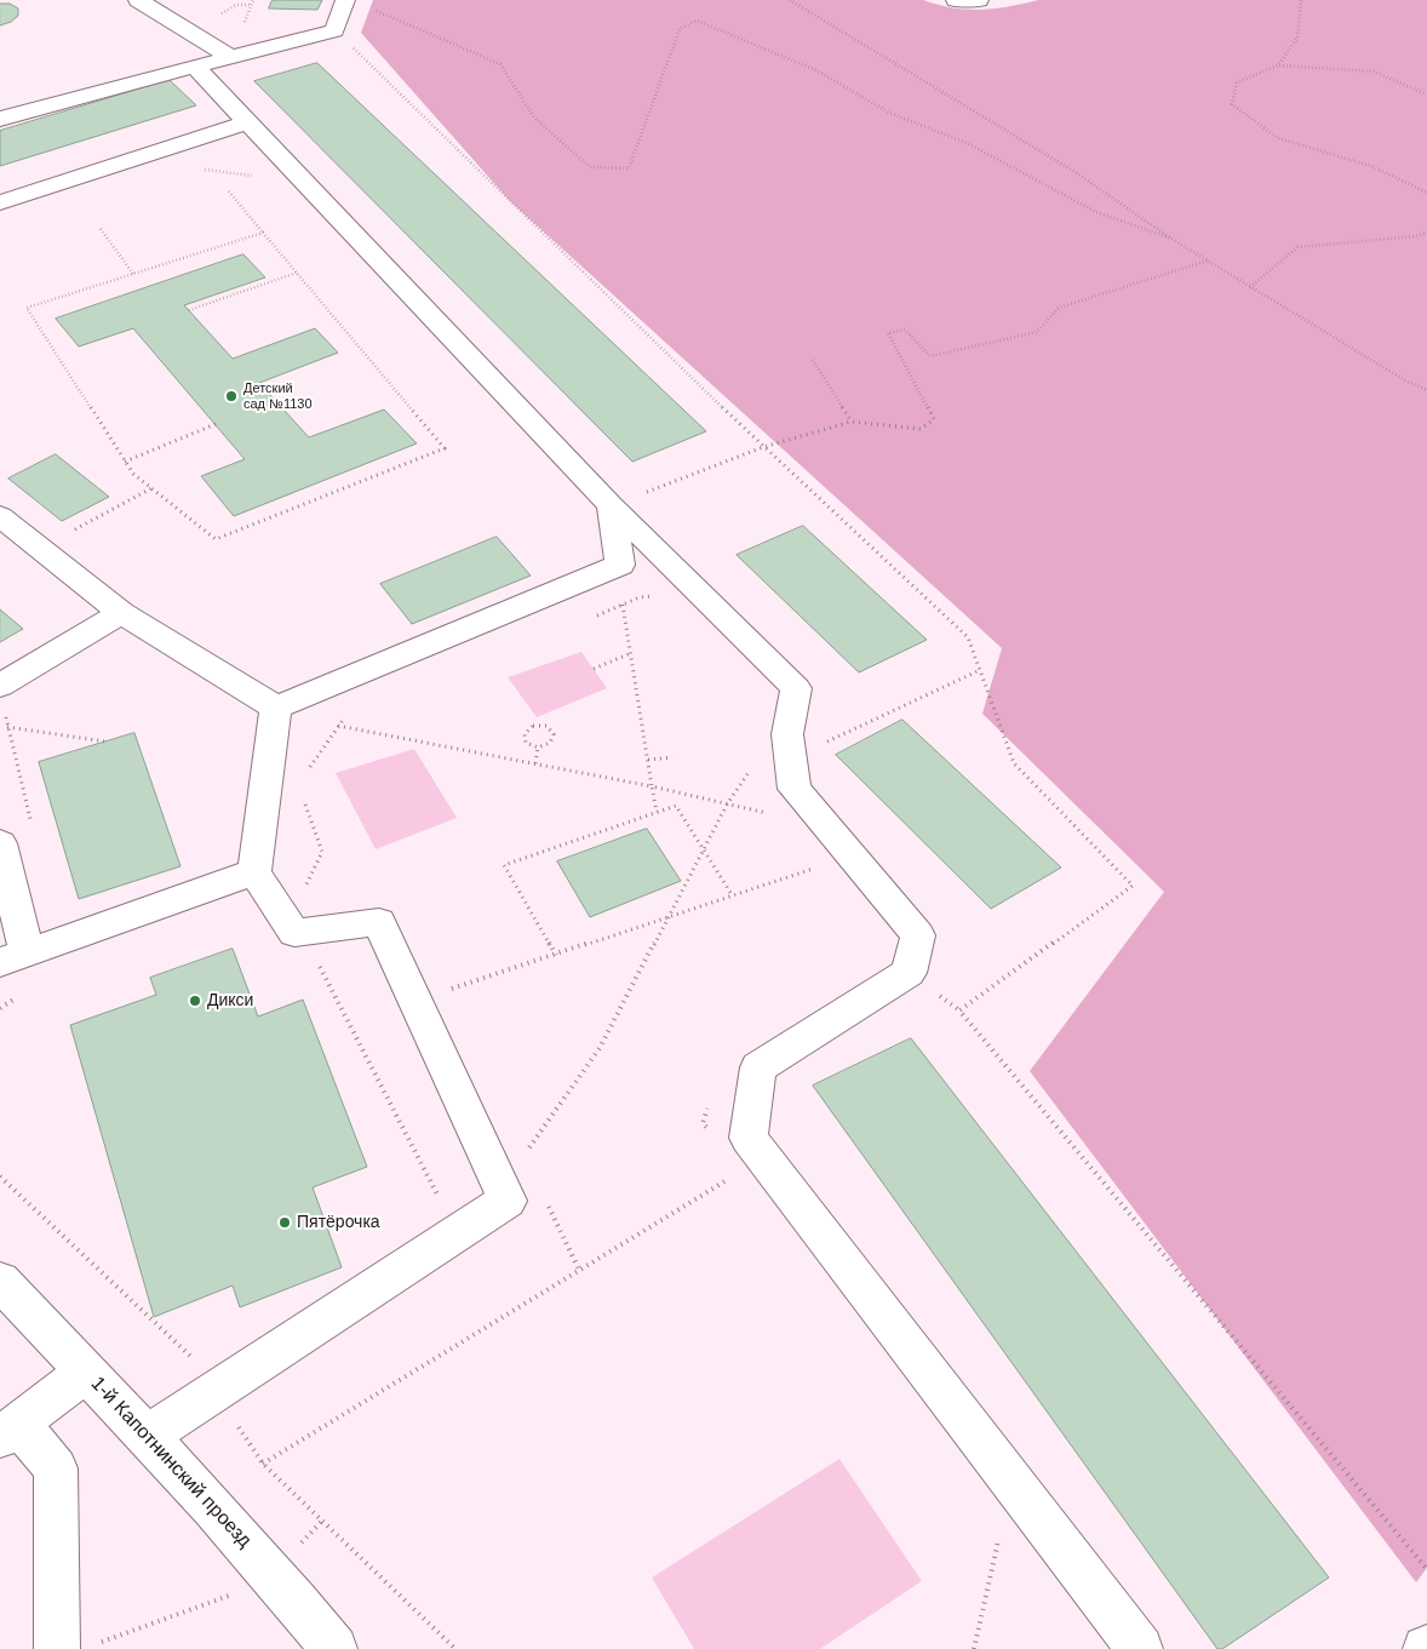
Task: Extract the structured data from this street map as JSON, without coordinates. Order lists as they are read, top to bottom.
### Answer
{
  "streets": {
    "street": ["1-й Капотнинский проезд"]
  },
  "places": ["Детский сад №1130", "Дикси", "Пятёрочка"]
}
